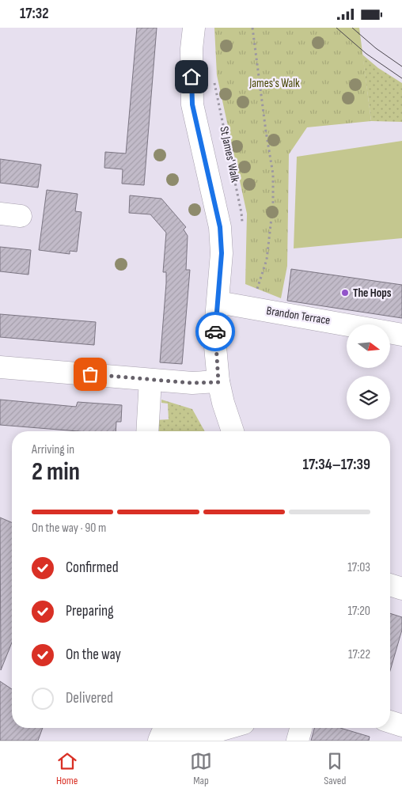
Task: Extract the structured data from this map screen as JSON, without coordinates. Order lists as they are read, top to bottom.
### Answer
{
  "streets": {
    "street": ["Brandon Terrace"],
    "path": ["St James' Walk"]
  },
  "parks": ["James's Walk"],
  "places": ["The Hops"],
  "north": "right",
  "page": {
    "status": "17:32",
    "heading": ["2 min", "Arriving in", "17:34–17:39"],
    "bar": "On the way · 90 m",
    "list": [
      ["Confirmed", "17:03"],
      ["Preparing", "17:20"],
      ["On the way", "17:22"],
      "Delivered"
    ],
    "tabs": ["Home", "Map", "Saved"]
  }
}
